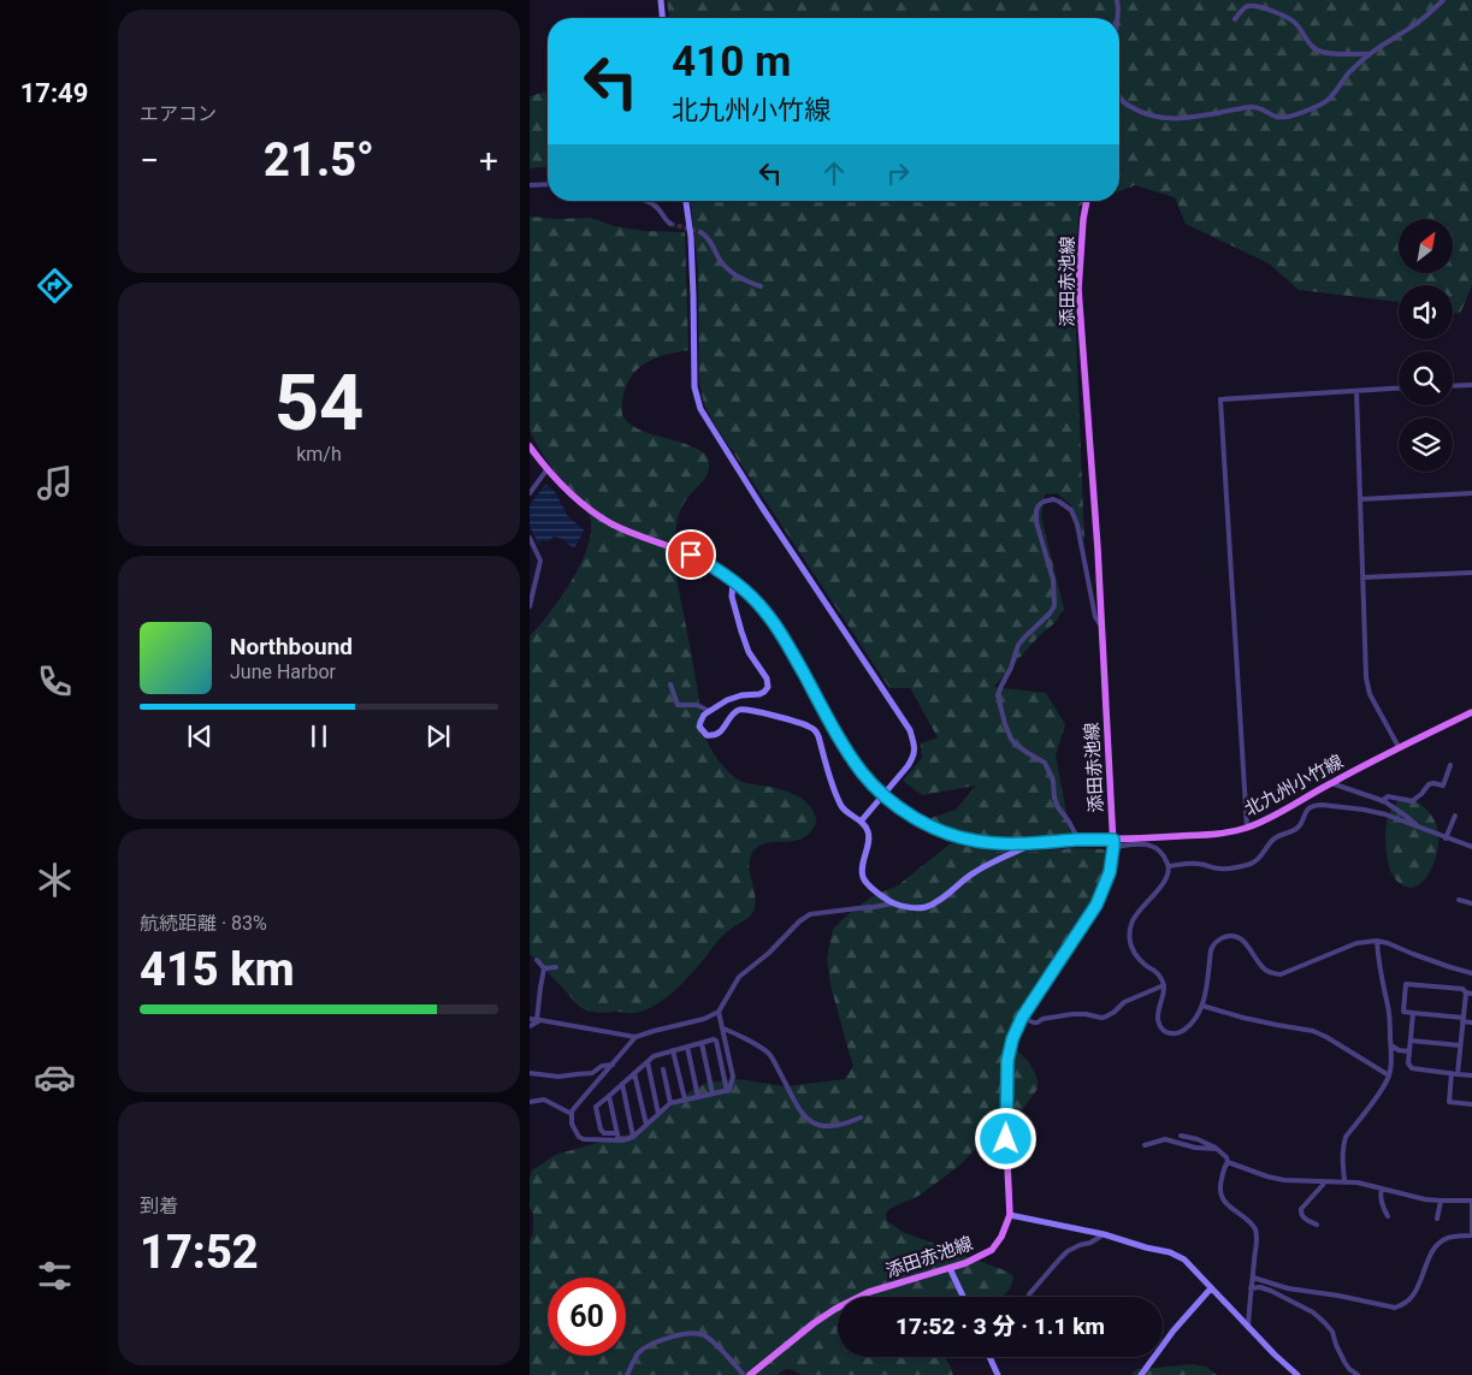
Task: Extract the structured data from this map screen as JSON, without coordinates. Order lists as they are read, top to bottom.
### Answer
{
  "streets": {
    "main road": ["添田赤池線", "北九州小竹線"]
  },
  "crossings": [
    ["添田赤池線", "北九州小竹線"]
  ],
  "north": "top right",
  "page": {
    "tabs": "17:49",
    "tile": [
      "エアコン",
      ["54", "km/h"],
      ["航続距離 · 83%", "415 km"],
      ["到着", "17:52"]
    ],
    "turn": ["410 m", "北九州小竹線"],
    "heat": ["−", "21.5°", "+"],
    "song": ["Northbound", "June Harbor"],
    "limit": "60",
    "trip": "17:52 · 3 分 · 1.1 km"
  }
}
